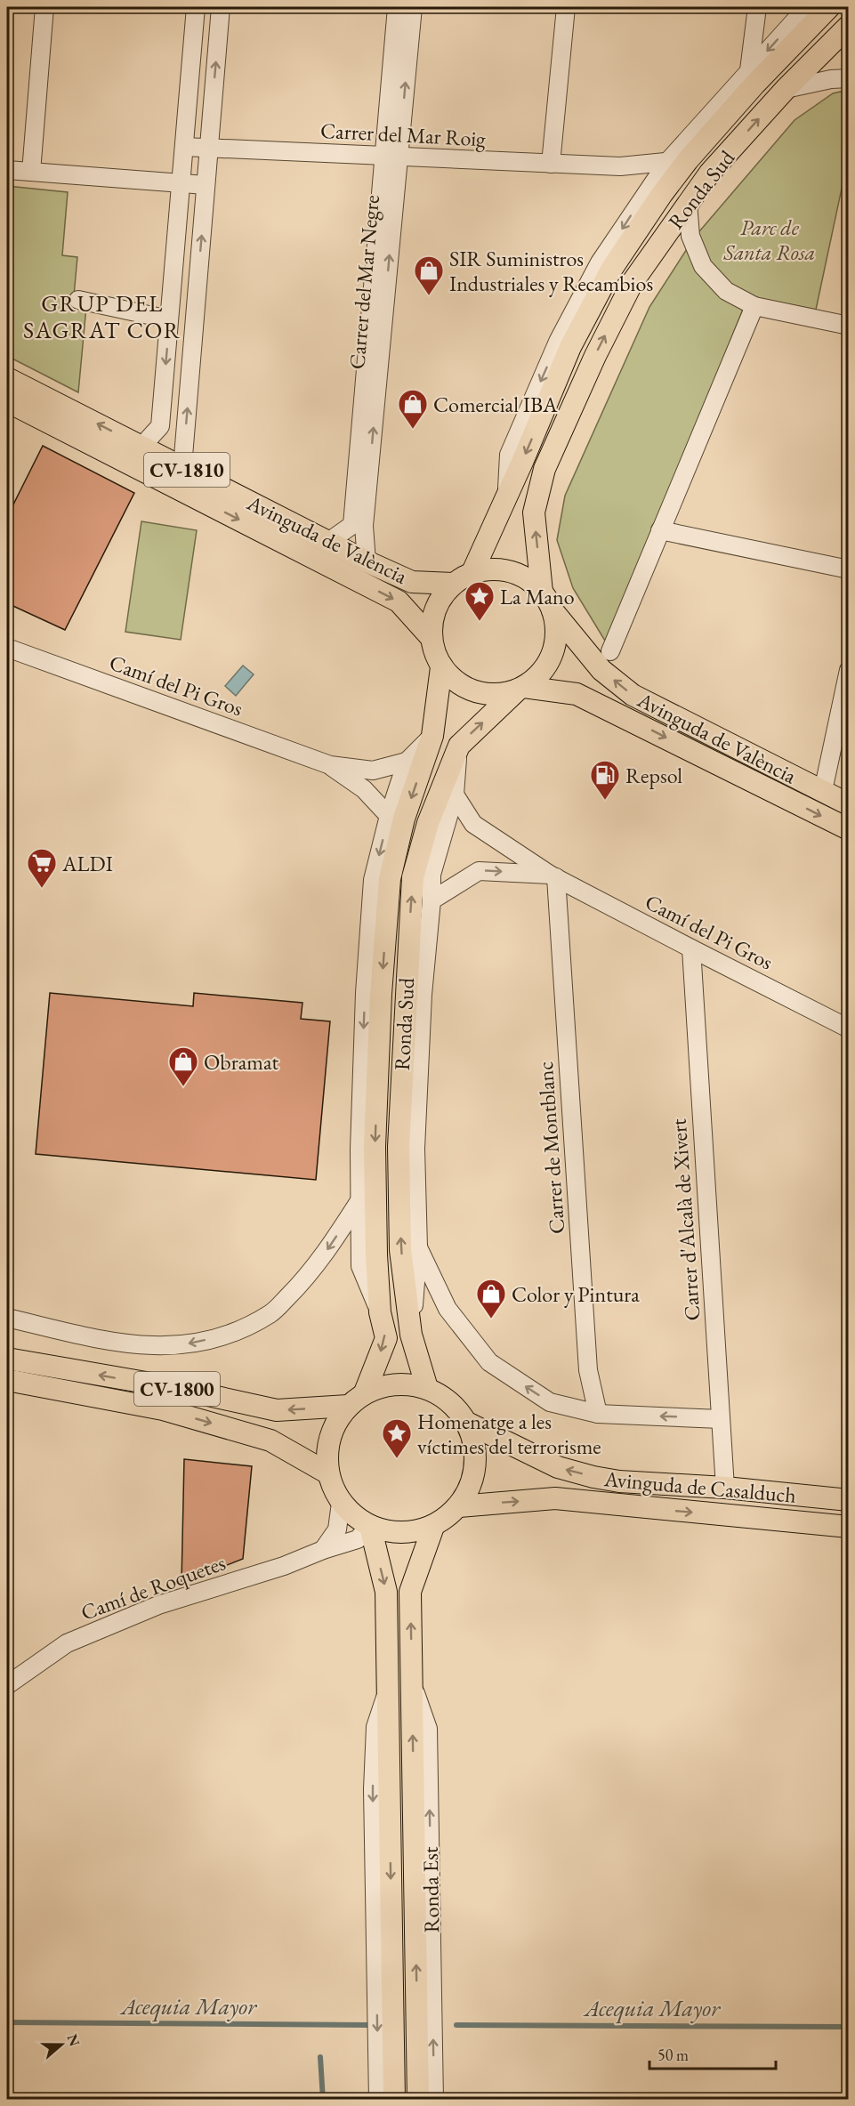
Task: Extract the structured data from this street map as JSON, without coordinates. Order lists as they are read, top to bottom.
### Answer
{
  "streets": {
    "main road": [
      "Ronda Sud",
      "CV-1810",
      "Avinguda de València",
      "CV-1800",
      "Avinguda de Casalduch",
      "Ronda Est"
    ],
    "street": [
      "Carrer del Mar Roig",
      "Carrer del Mar Negre",
      "Camí del Pi Gros",
      "Carrer de Montblanc",
      "Carrer d'Alcalà de Xivert",
      "Camí de Roquetes"
    ]
  },
  "crossings": [
    ["Carrer del Mar Roig", "Ronda Sud"],
    ["Carrer del Mar Roig", "Carrer del Mar Negre"],
    ["Ronda Sud", "Avinguda de València"],
    ["Ronda Sud", "Camí del Pi Gros"],
    ["Ronda Sud", "CV-1800"],
    ["Ronda Sud", "Avinguda de Casalduch"],
    ["Ronda Sud", "Camí de Roquetes"],
    ["Ronda Sud", "Ronda Est"],
    ["Carrer del Mar Negre", "Avinguda de València"],
    ["Camí del Pi Gros", "Carrer de Montblanc"],
    ["Camí del Pi Gros", "Carrer d'Alcalà de Xivert"],
    ["Carrer d'Alcalà de Xivert", "Avinguda de Casalduch"],
    ["CV-1800", "Avinguda de Casalduch"],
    ["CV-1800", "Camí de Roquetes"],
    ["CV-1800", "Ronda Est"],
    ["Avinguda de Casalduch", "Camí de Roquetes"],
    ["Avinguda de Casalduch", "Ronda Est"],
    ["Camí de Roquetes", "Ronda Est"]
  ],
  "districts": ["GRUP DEL SAGRAT COR"],
  "water": ["Acequia Mayor"],
  "parks": ["Parc de Santa Rosa"],
  "places": {
    "shop": [
      "SIR Suministros Industriales y Recambios",
      "Comercial IBA",
      "Obramat",
      "Color y Pintura"
    ],
    "place": ["La Mano", "Homenatge a les víctimes del terrorisme"],
    "fuel station": ["Repsol"],
    "supermarket": ["ALDI"]
  },
  "scale_bar": "50 m",
  "north": "right"
}
